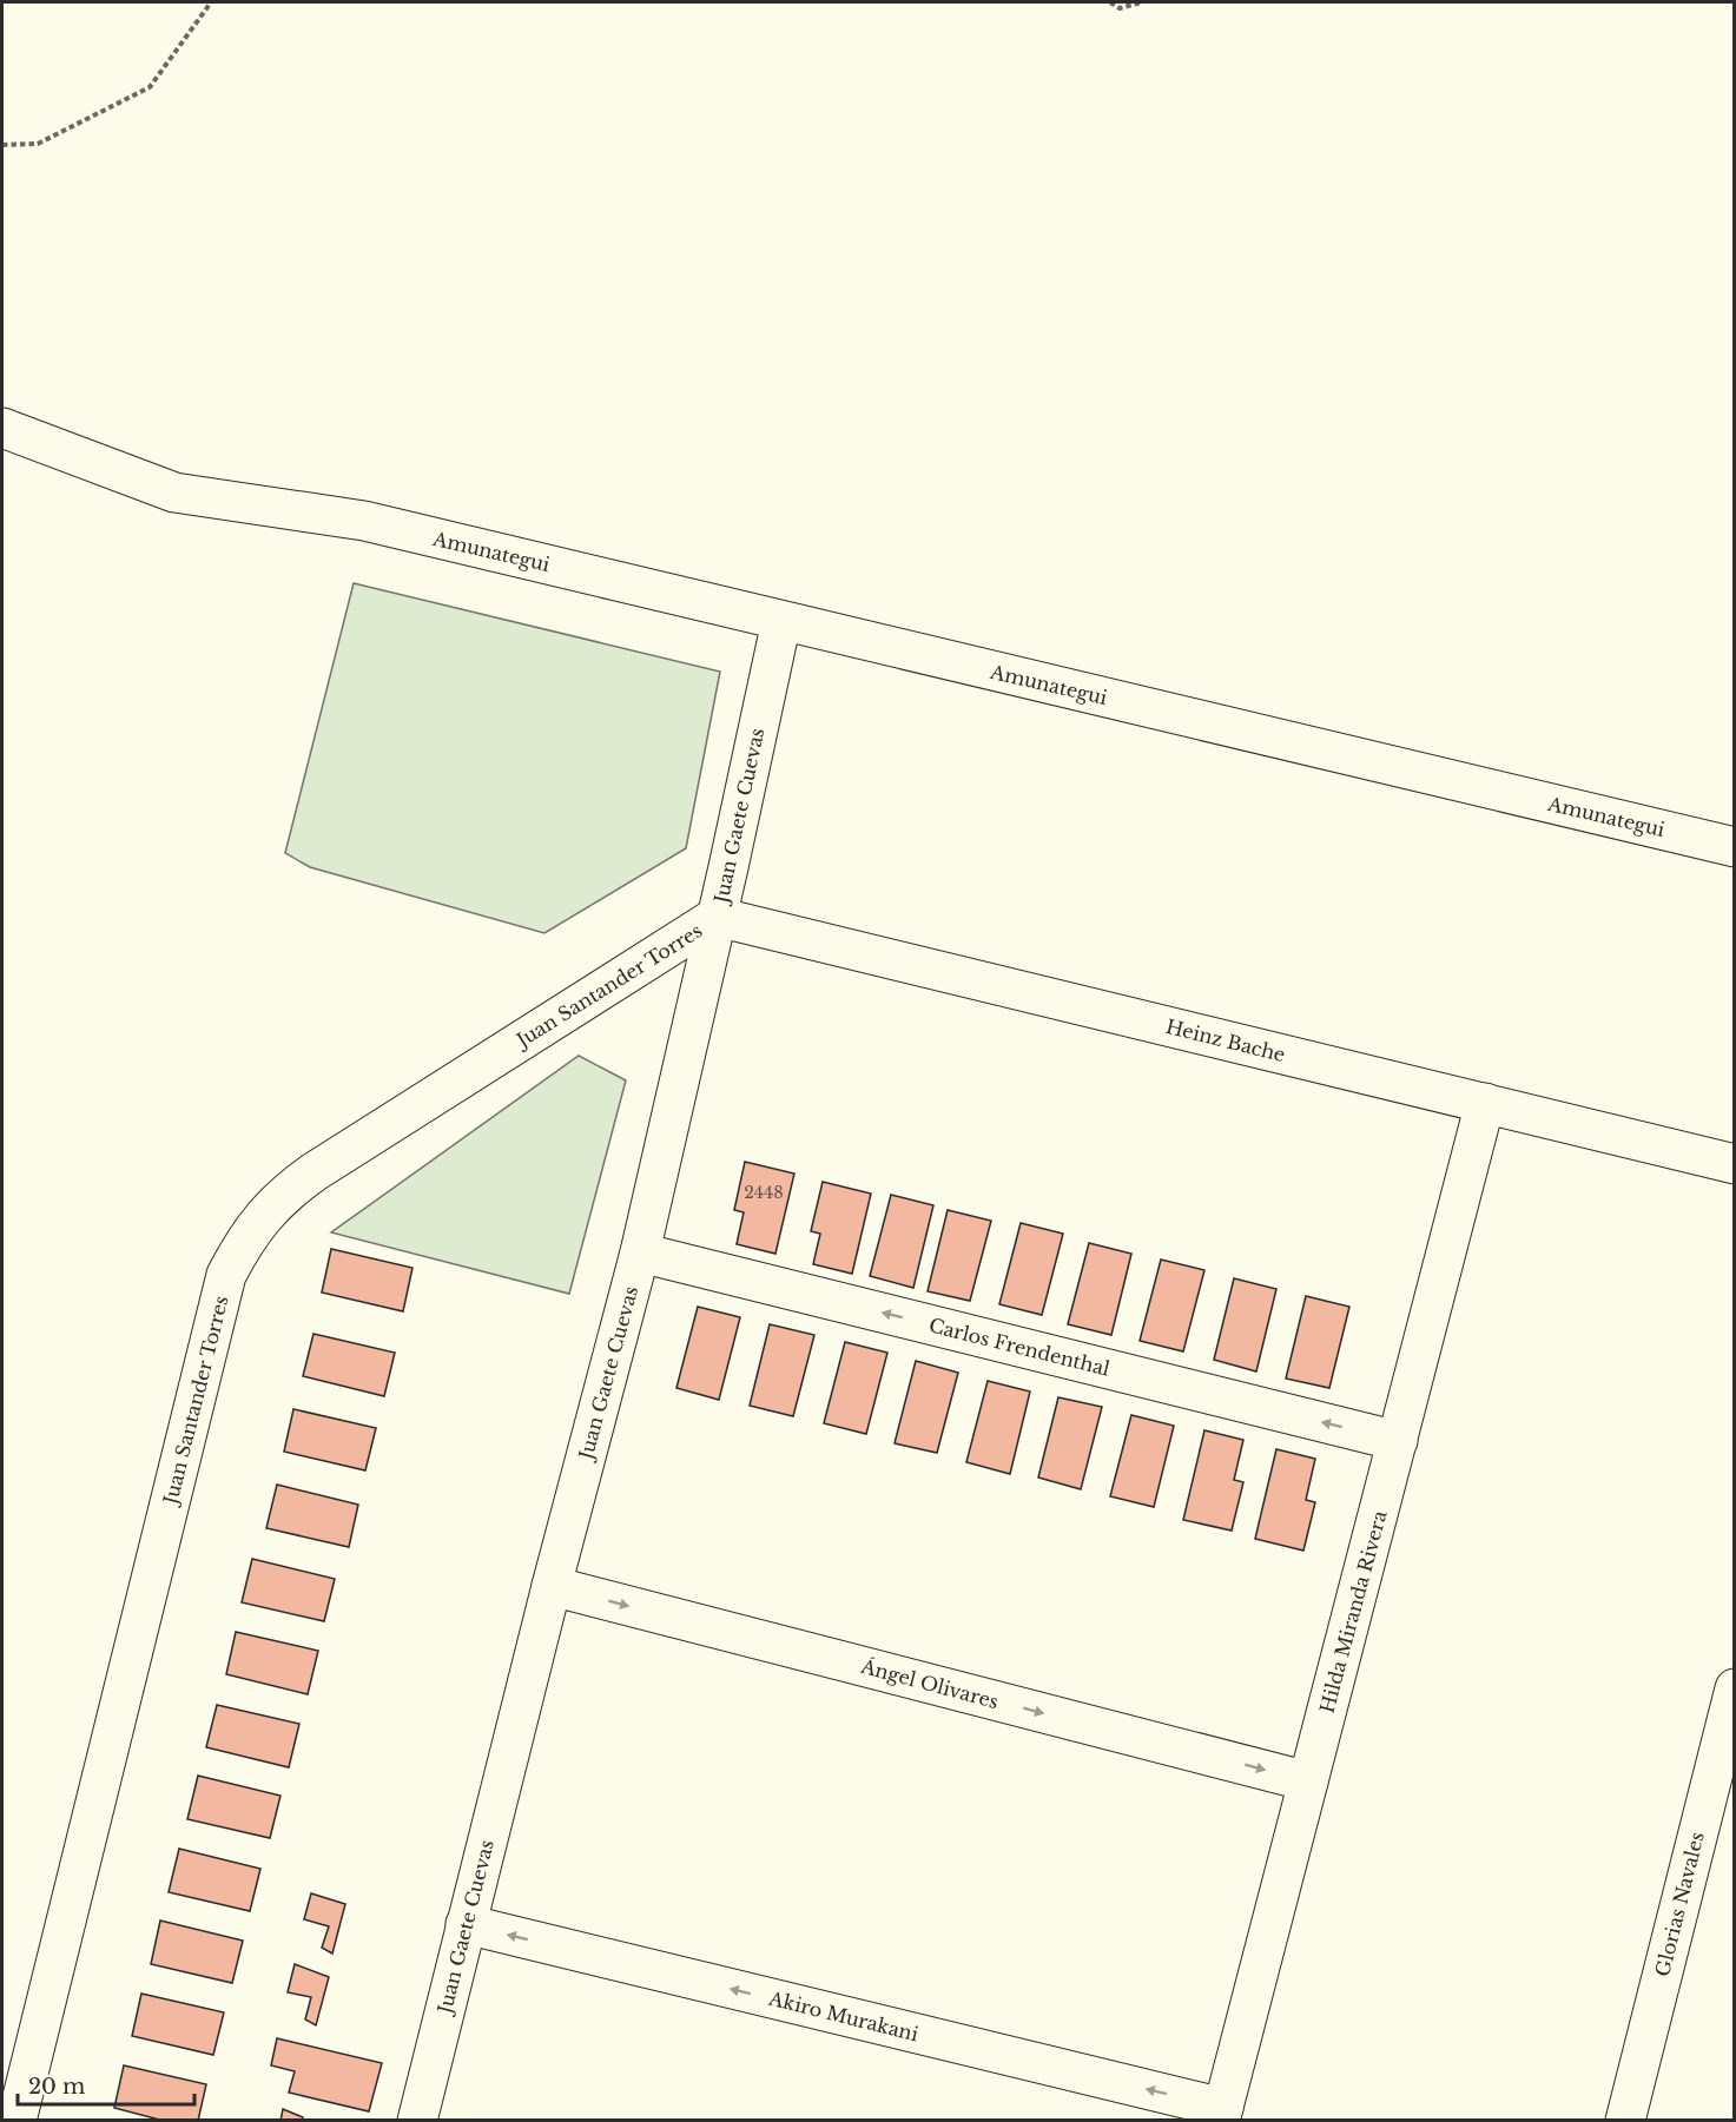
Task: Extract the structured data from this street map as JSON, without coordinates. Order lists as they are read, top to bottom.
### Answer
{
  "streets": {
    "street": [
      "Amunategui",
      "Juan Gaete Cuevas",
      "Juan Santander Torres",
      "Heinz Bache",
      "Carlos Frendenthal",
      "Hilda Miranda Rivera",
      "Ángel Olivares",
      "Glorias Navales",
      "Akiro Murakani"
    ]
  },
  "crossings": [
    ["Amunategui", "Juan Gaete Cuevas"],
    ["Juan Gaete Cuevas", "Juan Santander Torres"],
    ["Juan Gaete Cuevas", "Heinz Bache"],
    ["Juan Gaete Cuevas", "Carlos Frendenthal"],
    ["Juan Gaete Cuevas", "Ángel Olivares"],
    ["Juan Gaete Cuevas", "Akiro Murakani"],
    ["Juan Santander Torres", "Heinz Bache"],
    ["Heinz Bache", "Hilda Miranda Rivera"],
    ["Carlos Frendenthal", "Hilda Miranda Rivera"],
    ["Hilda Miranda Rivera", "Ángel Olivares"],
    ["Hilda Miranda Rivera", "Akiro Murakani"]
  ],
  "one_way": ["Carlos Frendenthal", "Ángel Olivares", "Akiro Murakani"],
  "house_numbers": ["2448"],
  "scale_bar": "20 m"
}
